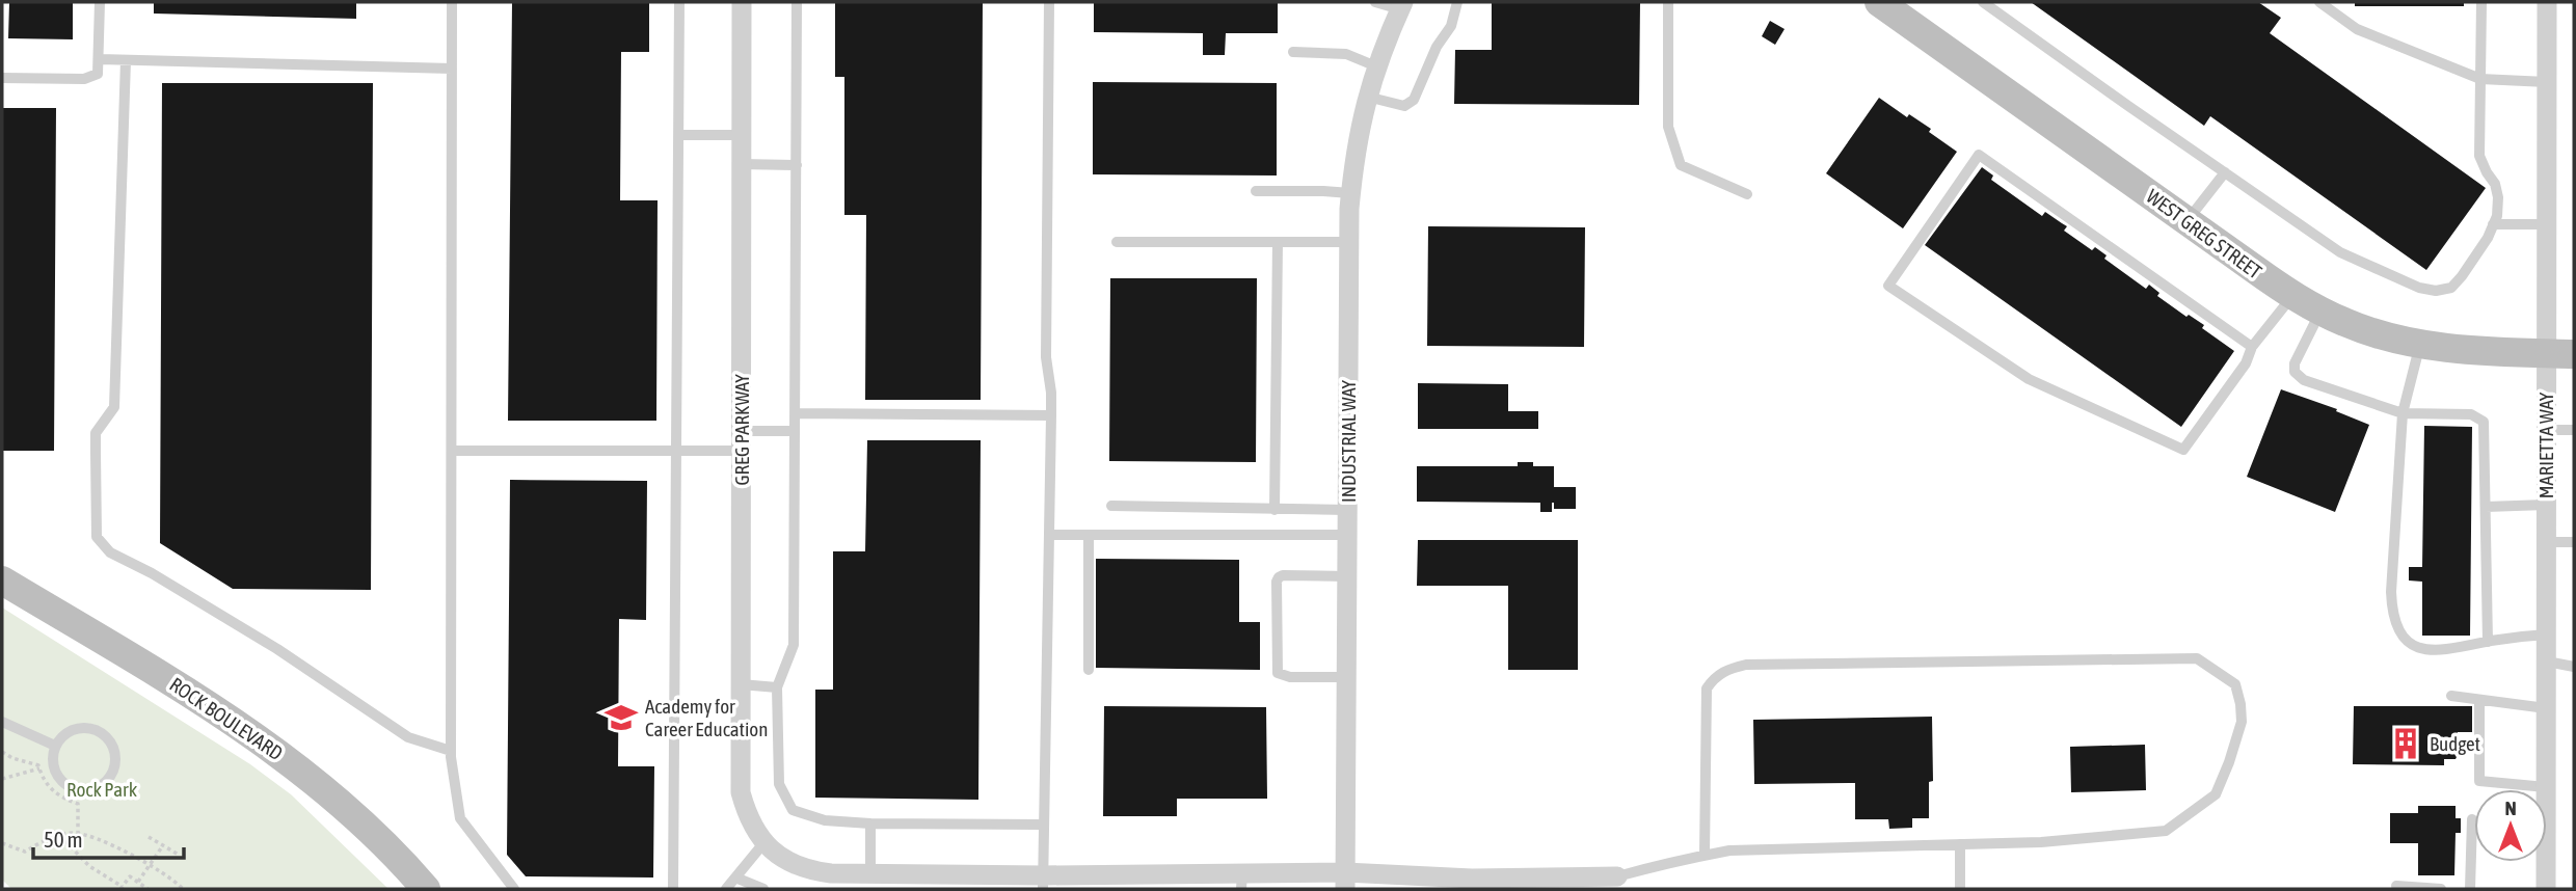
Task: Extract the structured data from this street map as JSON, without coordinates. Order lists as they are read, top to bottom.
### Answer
{
  "streets": {
    "main road": ["WEST GREG STREET", "ROCK BOULEVARD"],
    "street": ["GREG PARKWAY", "INDUSTRIAL WAY", "MARIETTA WAY"]
  },
  "crossings": [
    ["WEST GREG STREET", "MARIETTA WAY"]
  ],
  "parks": ["Rock Park"],
  "places": {
    "school or university": ["Academy for Career Education"],
    "building": ["Budget"]
  },
  "scale_bar": "50 m",
  "north": "top"
}
